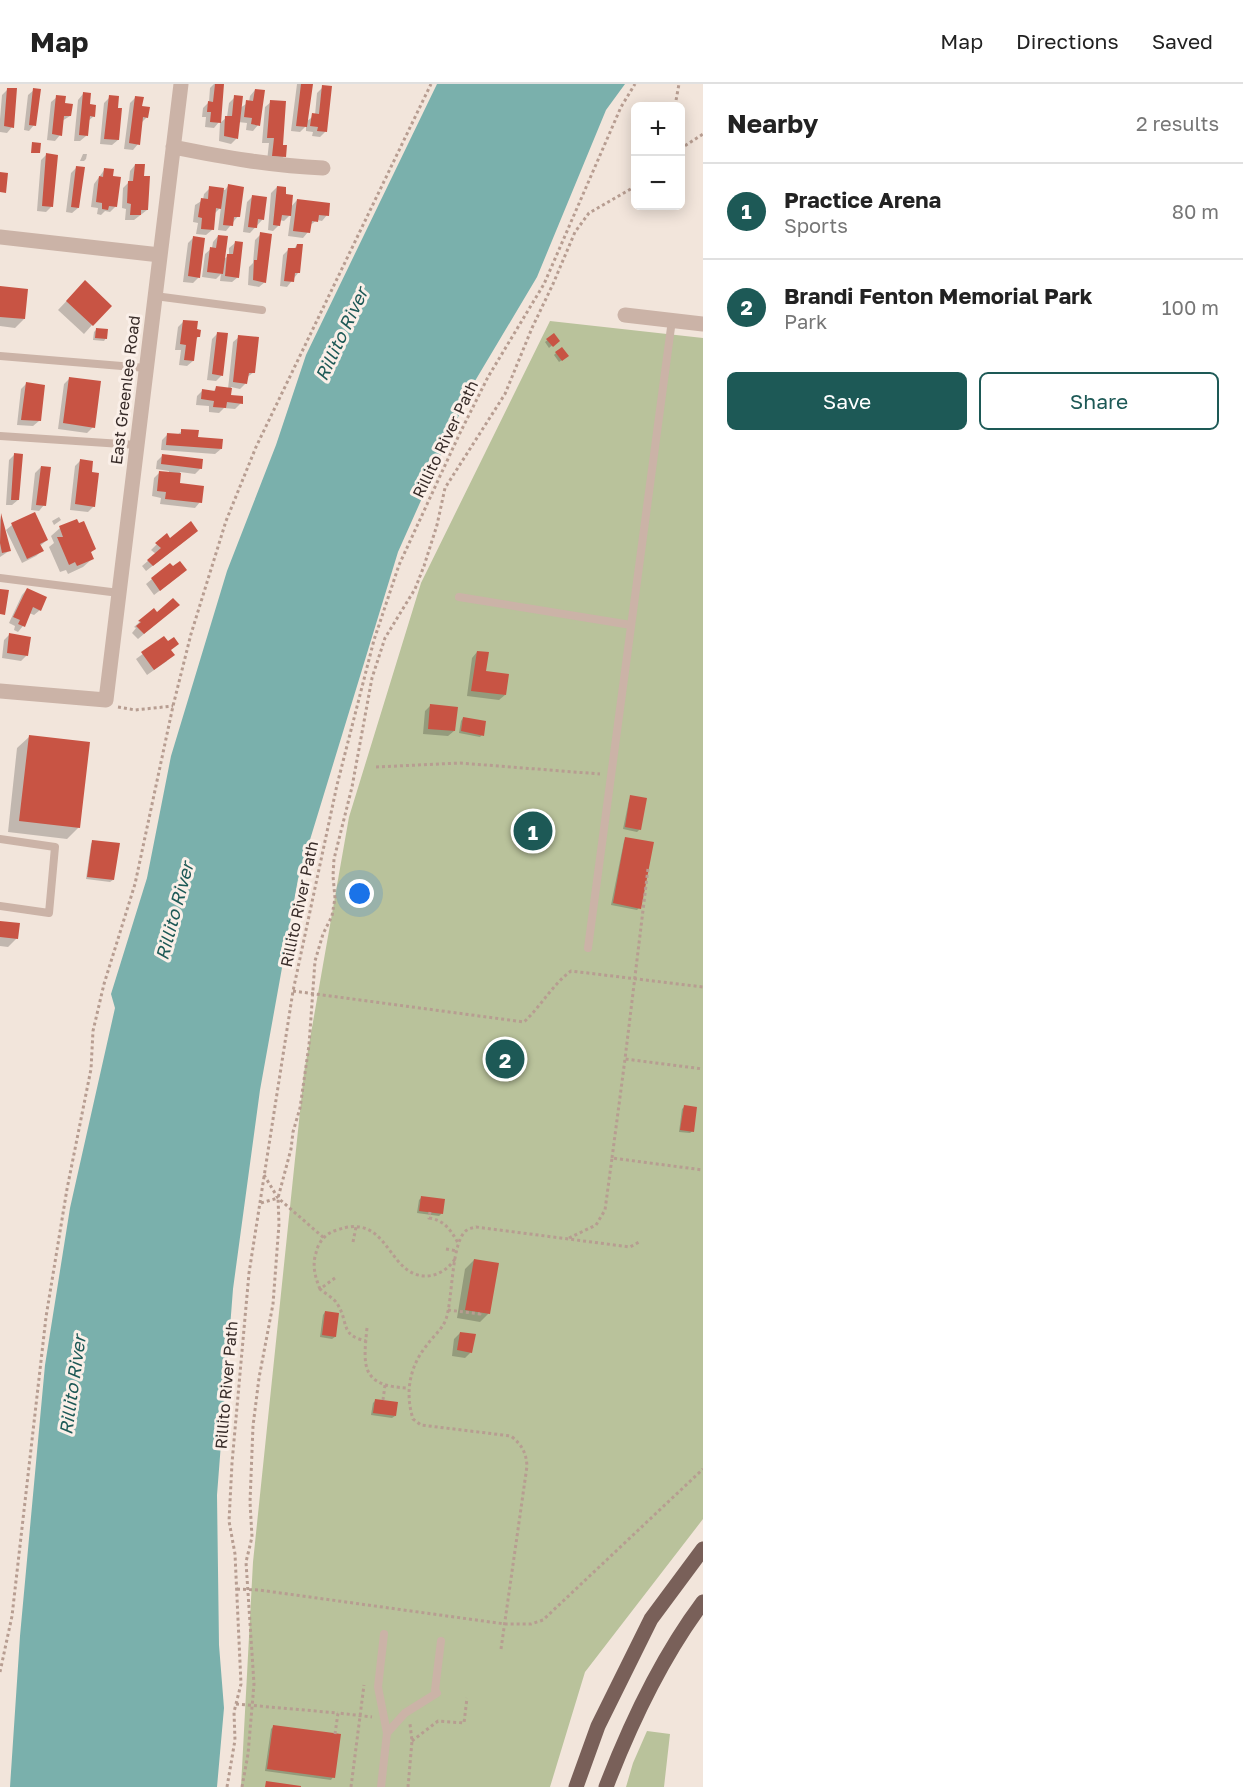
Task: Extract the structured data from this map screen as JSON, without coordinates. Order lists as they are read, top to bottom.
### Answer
{
  "streets": {
    "street": ["East Greenlee Road"],
    "path": ["Rillito River Path"]
  },
  "water": ["Rillito River"],
  "page": {
    "header": "Map",
    "nav": ["Map", "Directions", "Saved"],
    "heading": ["Nearby", "2 results"],
    "map_buttons": ["+", "−"],
    "list": [
      {
        "mark": "1",
        "name": "Practice Arena",
        "note": "Sports",
        "value": "80 m"
      },
      {
        "mark": "2",
        "name": "Brandi Fenton Memorial Park",
        "note": "Park",
        "value": "100 m"
      }
    ],
    "buttons": ["Save", "Share"],
    "pins": ["1", "2"]
  }
}
